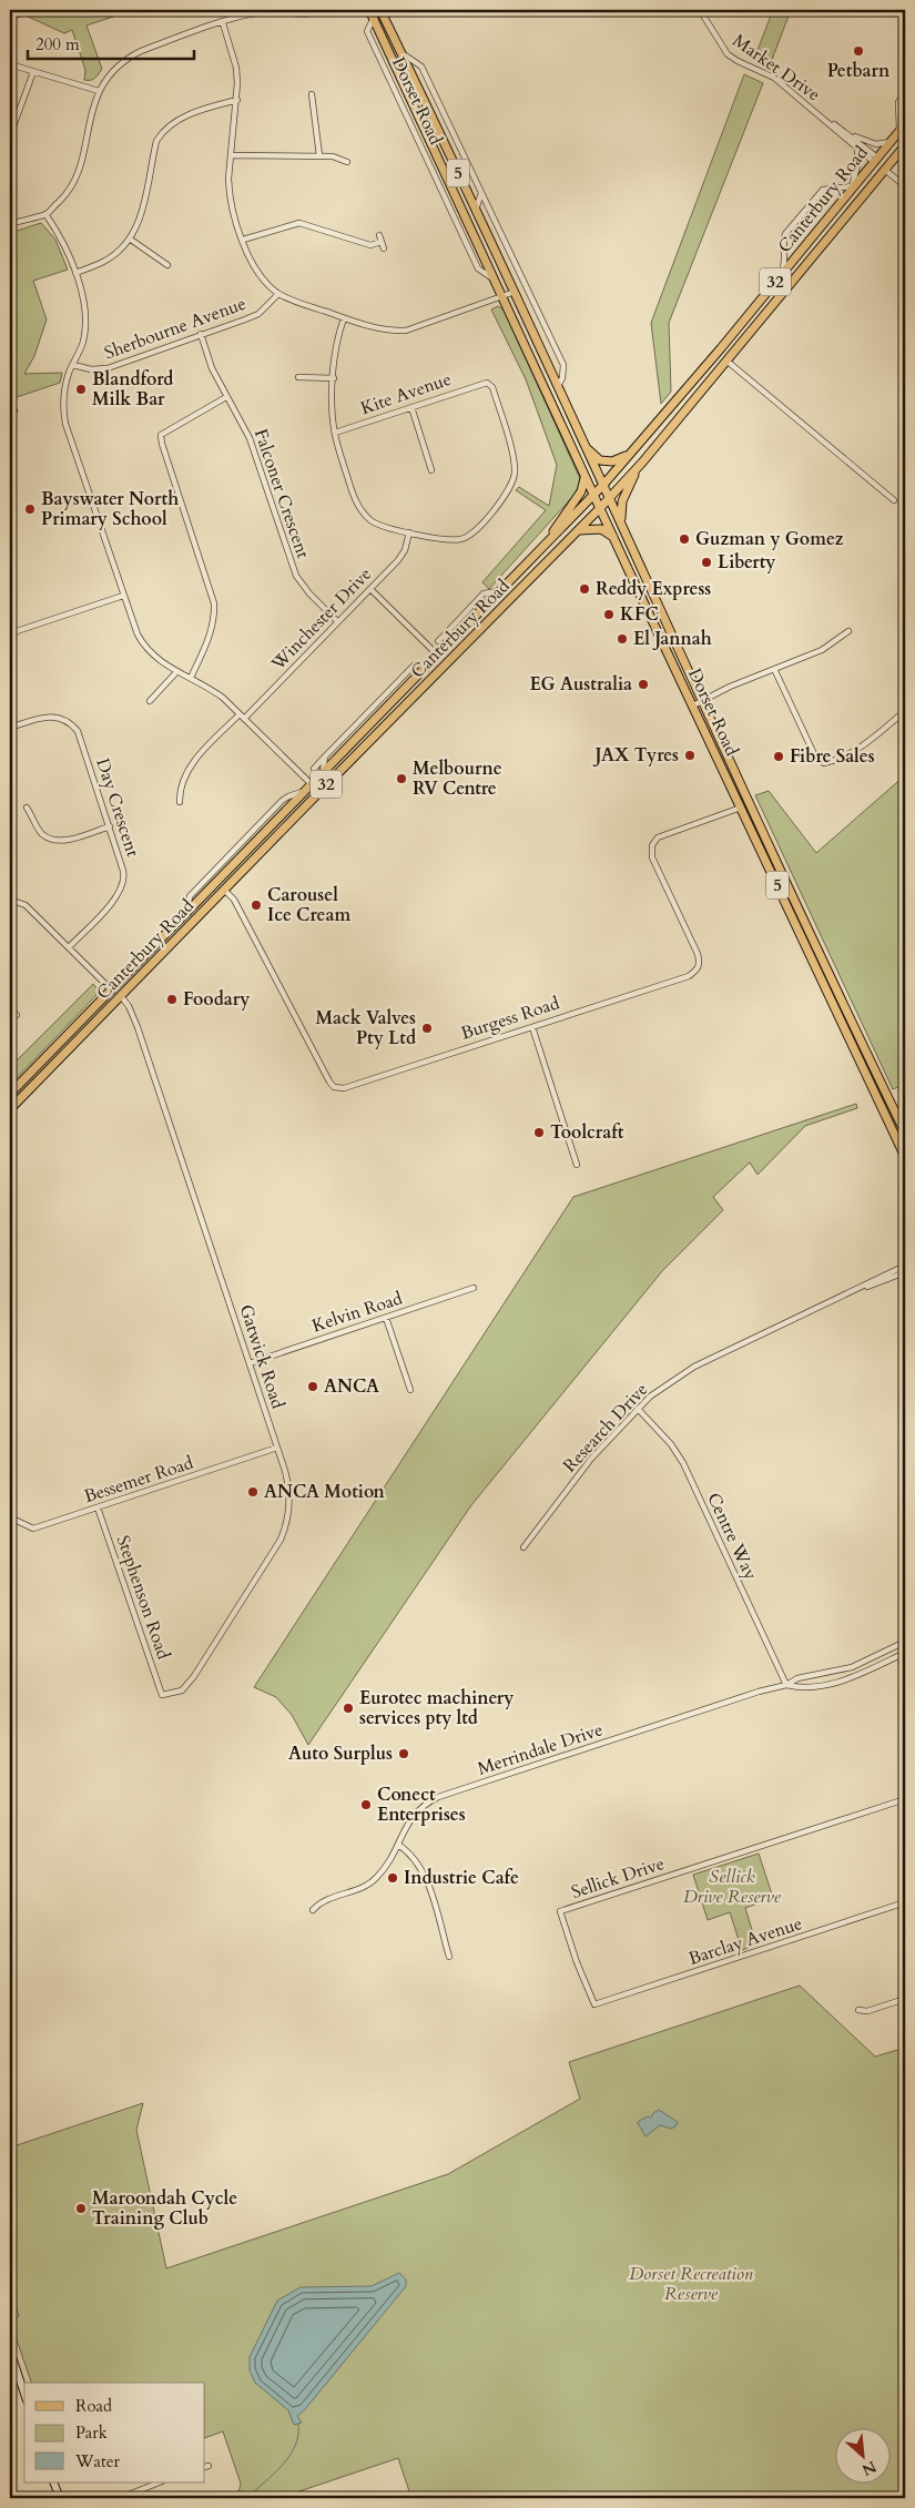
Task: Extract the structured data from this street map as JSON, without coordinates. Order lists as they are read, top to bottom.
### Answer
{
  "streets": {
    "main road": [
      "Dorset Road",
      "5",
      "Canterbury Road",
      "32",
      "Burgess Road"
    ],
    "street": [
      "Market Drive",
      "Sherbourne Avenue",
      "Kite Avenue",
      "Falconer Crescent",
      "Winchester Drive",
      "Day Crescent",
      "Kelvin Road",
      "Gatwick Road",
      "Research Drive",
      "Bessemer Road",
      "Centre Way",
      "Stephenson Road",
      "Merrindale Drive",
      "Sellick Drive",
      "Barclay Avenue"
    ]
  },
  "crossings": [
    ["Market Drive", "Canterbury Road"],
    ["Dorset Road", "Canterbury Road"],
    ["Dorset Road", "Burgess Road"],
    ["Canterbury Road", "Burgess Road"],
    ["Canterbury Road", "Gatwick Road"],
    ["Sherbourne Avenue", "Falconer Crescent"],
    ["Kite Avenue", "Winchester Drive"],
    ["Falconer Crescent", "Winchester Drive"],
    ["Kelvin Road", "Gatwick Road"],
    ["Gatwick Road", "Bessemer Road"],
    ["Gatwick Road", "Stephenson Road"],
    ["Research Drive", "Centre Way"],
    ["Bessemer Road", "Stephenson Road"],
    ["Centre Way", "Merrindale Drive"],
    ["Sellick Drive", "Barclay Avenue"]
  ],
  "parks": ["Sellick Drive Reserve", "Dorset Recreation Reserve"],
  "places": [
    "Petbarn",
    "Blandford Milk Bar",
    "Bayswater North Primary School",
    "Guzman y Gomez",
    "Liberty",
    "Reddy Express",
    "KFC",
    "El Jannah",
    "EG Australia",
    "JAX Tyres",
    "Fibre Sales",
    "Melbourne RV Centre",
    "Carousel Ice Cream",
    "Foodary",
    "Mack Valves Pty Ltd",
    "Toolcraft",
    "ANCA",
    "ANCA Motion",
    "Eurotec machinery services pty ltd",
    "Auto Surplus",
    "Conect Enterprises",
    "Industrie Cafe",
    "Maroondah Cycle Training Club"
  ],
  "legend": ["Road", "Park", "Water"],
  "scale_bar": "200 m",
  "north": "bottom right"
}
